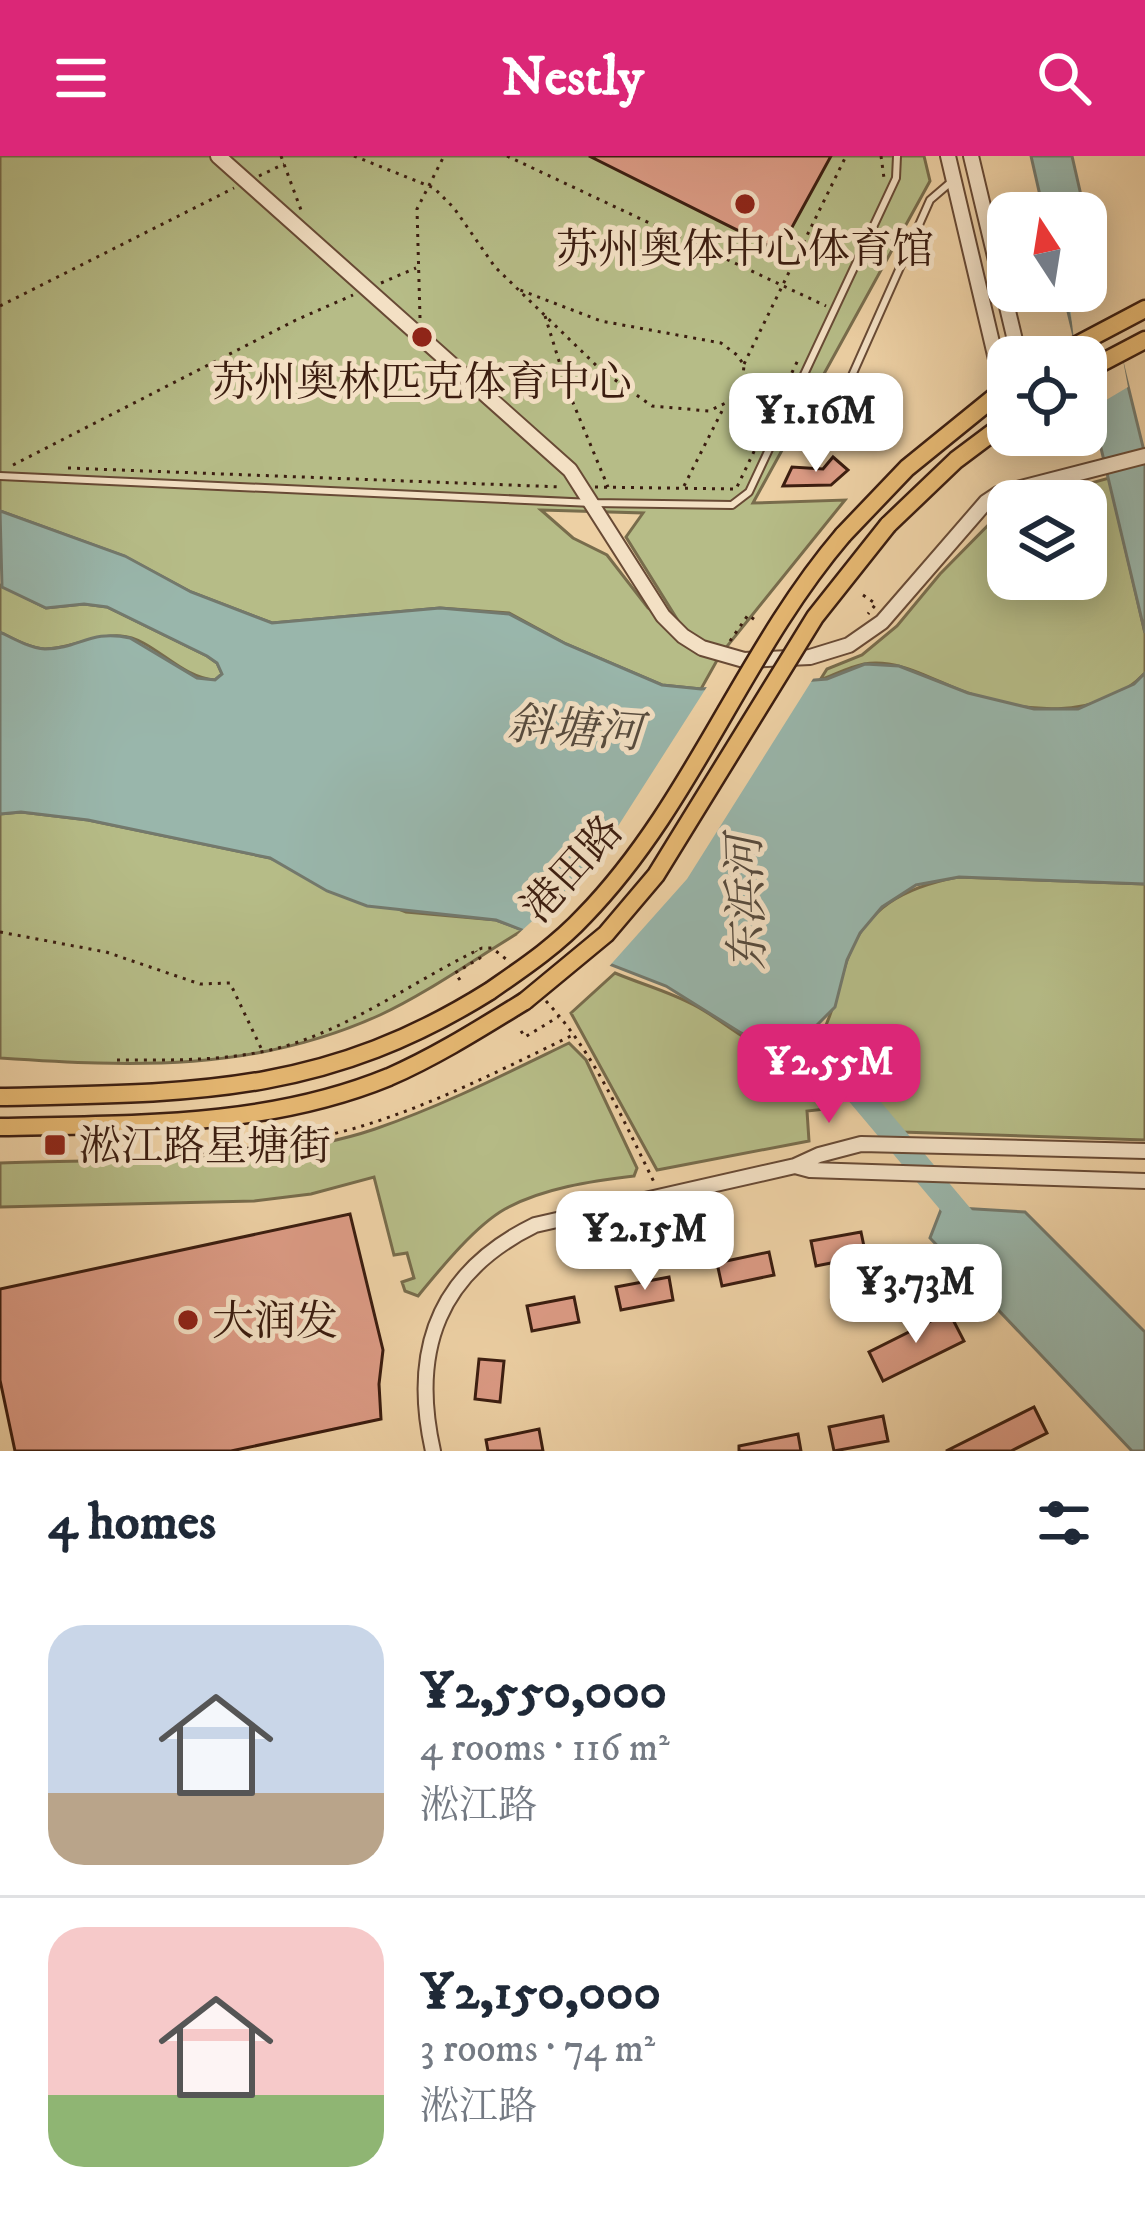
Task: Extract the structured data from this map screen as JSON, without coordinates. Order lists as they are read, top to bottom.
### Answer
{
  "streets": {
    "main road": ["港田路"]
  },
  "water": ["斜塘河", "东浜河"],
  "places": {
    "other": ["苏州奥体中心体育馆", "苏州奥林匹克体育中心", "大润发"],
    "transit": ["淞江路星塘街"]
  },
  "north": "top",
  "page": {
    "header": "Nestly",
    "price": [
      "¥1.16M",
      "¥2.55M",
      "¥2.15M",
      "¥3.73M"
    ],
    "heading": "4 homes",
    "list": [
      {
        "name": "¥2,550,000",
        "note": "4 rooms · 116 m² · 淞江路"
      },
      {
        "name": "¥2,150,000",
        "note": "3 rooms · 74 m² · 淞江路"
      }
    ]
  }
}
